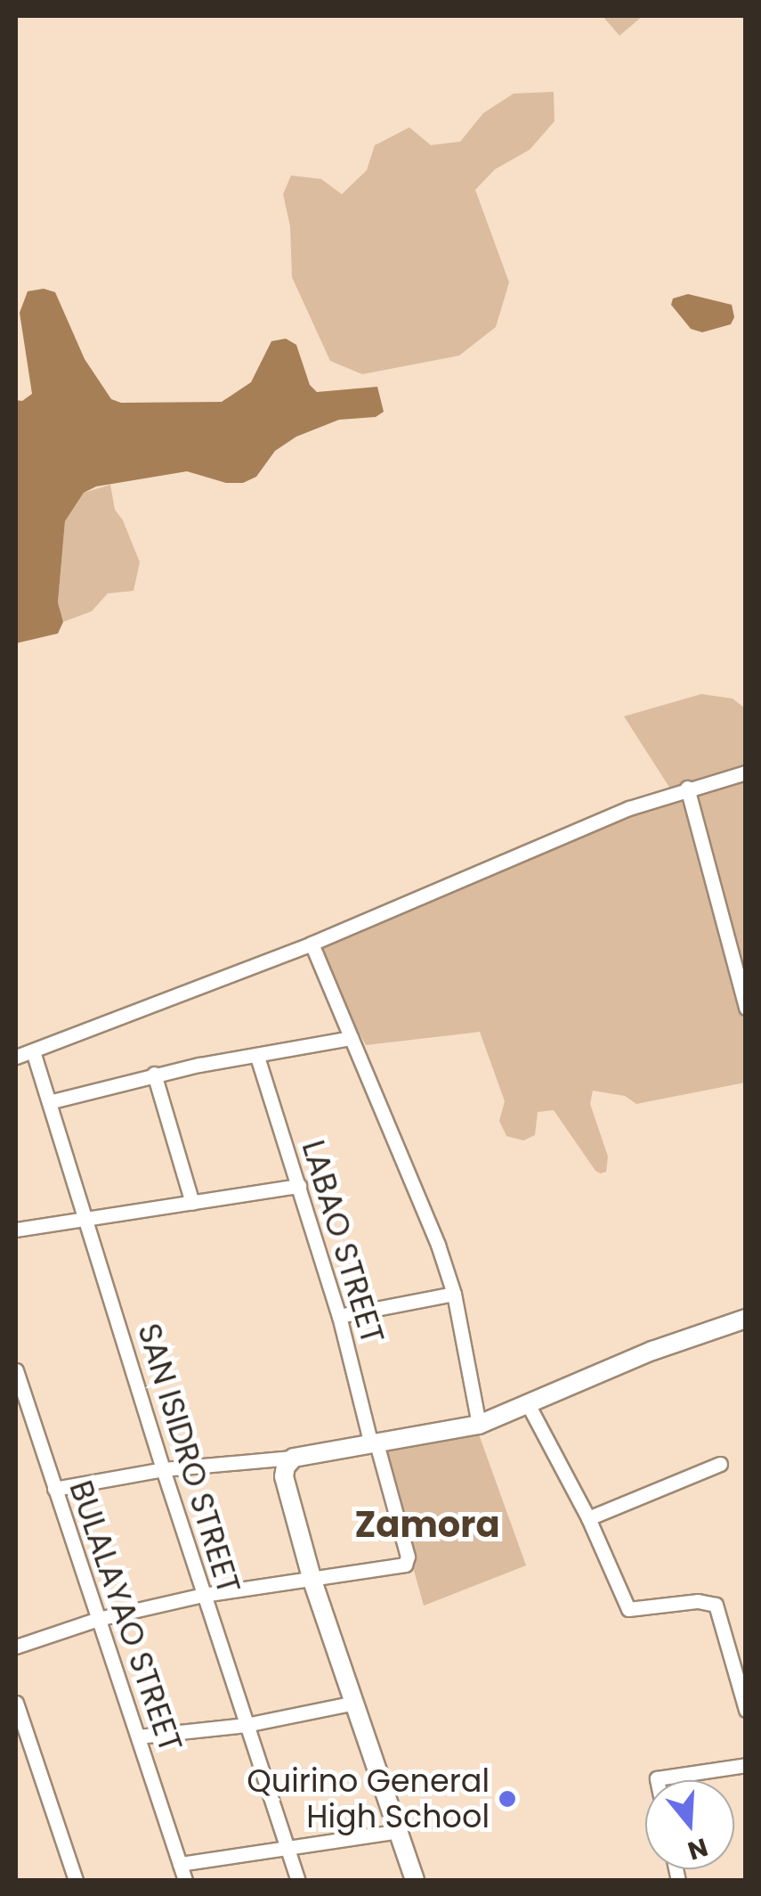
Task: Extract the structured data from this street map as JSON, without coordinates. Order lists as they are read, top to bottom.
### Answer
{
  "streets": {
    "street": ["LABAO STREET", "SAN ISIDRO STREET", "BULALAYAO STREET"]
  },
  "districts": ["Zamora"],
  "places": ["Quirino General High School"],
  "north": "bottom"
}
